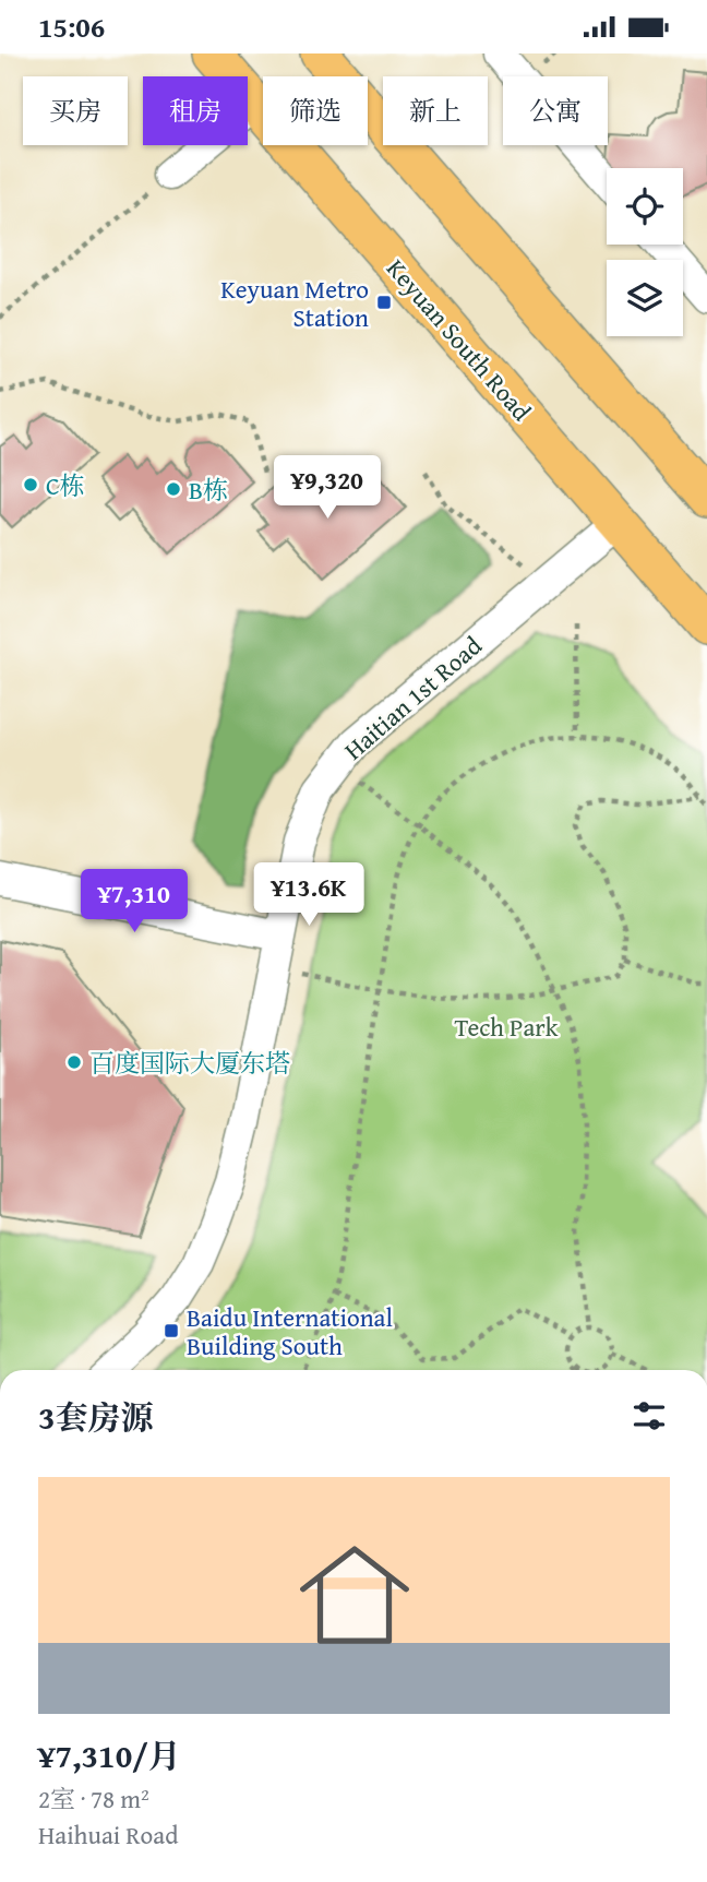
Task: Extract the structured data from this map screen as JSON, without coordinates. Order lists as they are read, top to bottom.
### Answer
{
  "streets": {
    "main road": ["Keyuan South Road"],
    "street": ["Haitian 1st Road"]
  },
  "crossings": [
    ["Keyuan South Road", "Haitian 1st Road"]
  ],
  "parks": ["Tech Park"],
  "places": {
    "transit": ["Keyuan Metro Station", "Baidu International Building South"],
    "other": ["C栋", "B栋", "百度国际大厦东塔"]
  },
  "page": {
    "status": "15:06",
    "chip": [
      "买房",
      "租房",
      "筛选",
      "新上",
      "公寓"
    ],
    "price": ["¥9,320", "¥13.6K", "¥7,310"],
    "heading": "3套房源",
    "list": [
      {
        "name": "¥7,310/月",
        "note": "2室 · 78 m² · Haihuai Road"
      }
    ]
  }
}
